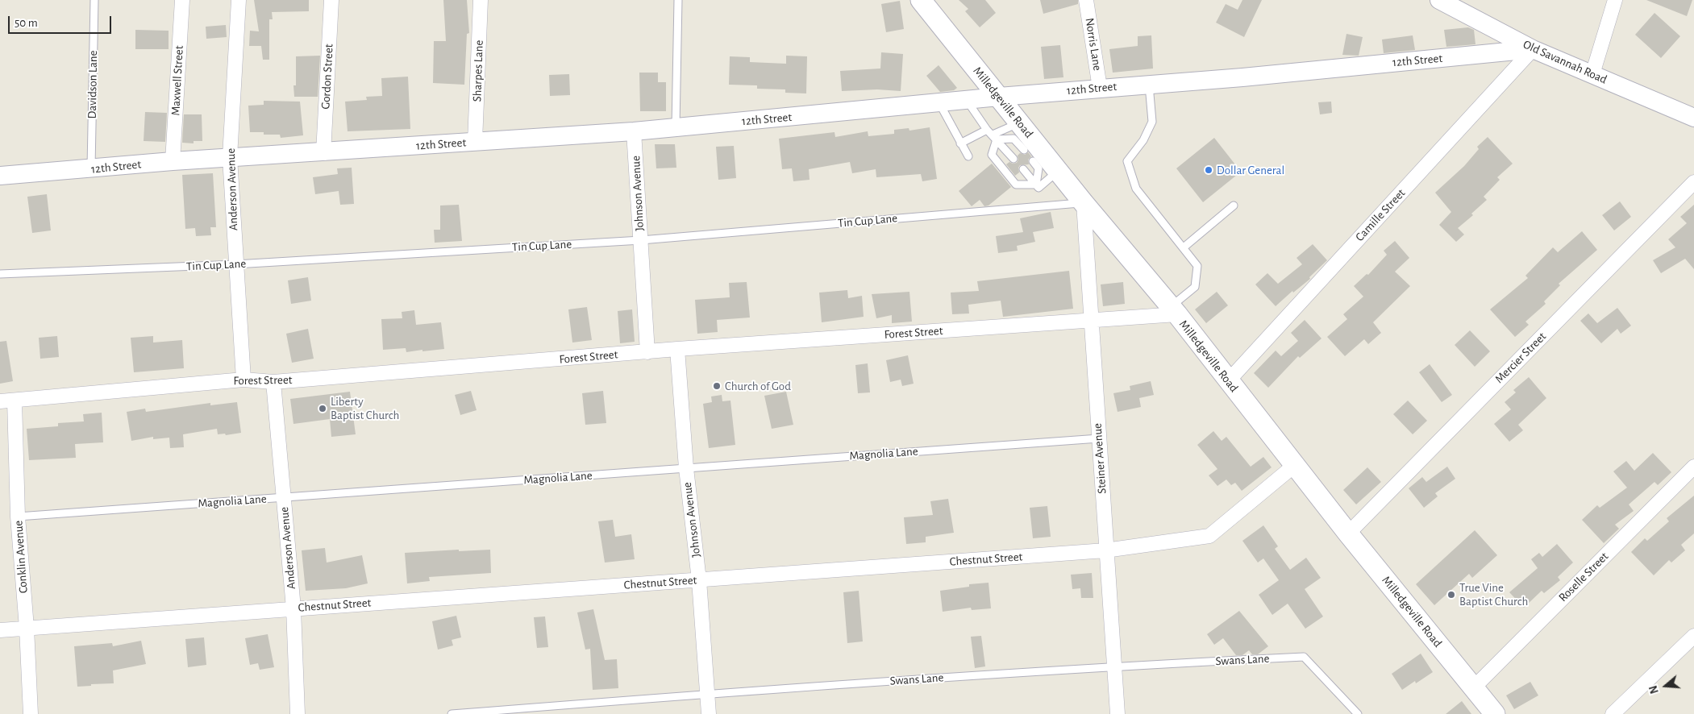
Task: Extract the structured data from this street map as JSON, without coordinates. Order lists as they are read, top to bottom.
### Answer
{
  "streets": {
    "main road": ["Milledgeville Road"],
    "street": [
      "Norris Lane",
      "12th Street",
      "Old Savannah Road",
      "Sharpes Lane",
      "Gordon Street",
      "Maxwell Street",
      "Anderson Avenue",
      "Johnson Avenue",
      "Camille Street",
      "Forest Street",
      "Mercier Street",
      "Steiner Avenue",
      "Conklin Avenue",
      "Chestnut Street",
      "Roselle Street"
    ],
    "lane": [
      "Davidson Lane",
      "Tin Cup Lane",
      "Magnolia Lane",
      "Swans Lane"
    ]
  },
  "crossings": [
    ["Norris Lane", "12th Street"],
    ["12th Street", "Old Savannah Road"],
    ["12th Street", "Sharpes Lane"],
    ["12th Street", "Gordon Street"],
    ["12th Street", "Maxwell Street"],
    ["12th Street", "Davidson Lane"],
    ["12th Street", "Milledgeville Road"],
    ["12th Street", "Anderson Avenue"],
    ["12th Street", "Johnson Avenue"],
    ["12th Street", "Camille Street"],
    ["Old Savannah Road", "Camille Street"],
    ["Milledgeville Road", "Camille Street"],
    ["Milledgeville Road", "Tin Cup Lane"],
    ["Milledgeville Road", "Forest Street"],
    ["Milledgeville Road", "Mercier Street"],
    ["Milledgeville Road", "Steiner Avenue"],
    ["Milledgeville Road", "Chestnut Street"],
    ["Milledgeville Road", "Roselle Street"],
    ["Anderson Avenue", "Tin Cup Lane"],
    ["Anderson Avenue", "Forest Street"],
    ["Anderson Avenue", "Magnolia Lane"],
    ["Anderson Avenue", "Chestnut Street"],
    ["Johnson Avenue", "Tin Cup Lane"],
    ["Johnson Avenue", "Forest Street"],
    ["Johnson Avenue", "Magnolia Lane"],
    ["Johnson Avenue", "Chestnut Street"],
    ["Johnson Avenue", "Swans Lane"],
    ["Tin Cup Lane", "Steiner Avenue"],
    ["Forest Street", "Steiner Avenue"],
    ["Forest Street", "Conklin Avenue"],
    ["Magnolia Lane", "Steiner Avenue"],
    ["Magnolia Lane", "Conklin Avenue"],
    ["Steiner Avenue", "Chestnut Street"],
    ["Steiner Avenue", "Swans Lane"],
    ["Conklin Avenue", "Chestnut Street"]
  ],
  "places": [
    "Dollar General",
    "Church of God",
    "Liberty Baptist Church",
    "True Vine Baptist Church"
  ],
  "scale_bar": "50 m",
  "north": "left"
}
